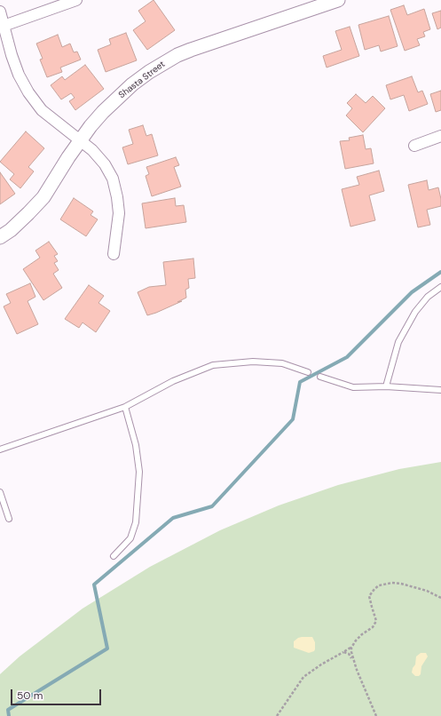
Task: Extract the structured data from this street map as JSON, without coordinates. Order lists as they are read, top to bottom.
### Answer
{
  "streets": {
    "street": ["Shasta Street"]
  },
  "scale_bar": "50 m"
}
